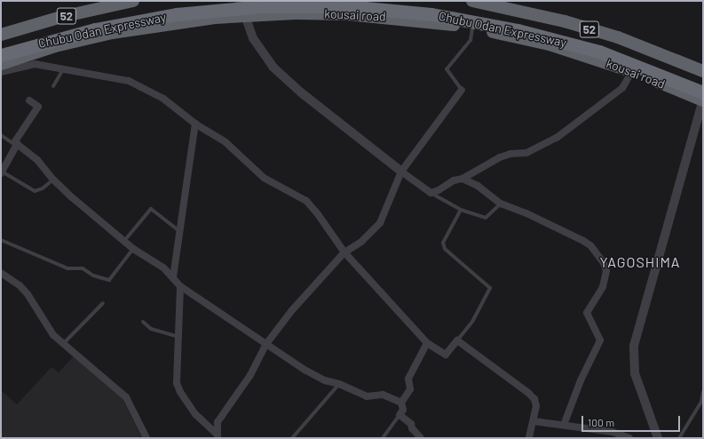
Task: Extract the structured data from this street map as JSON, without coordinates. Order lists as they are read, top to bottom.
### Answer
{
  "streets": {
    "highway": ["kousai road", "52", "Chubu Odan Expressway"]
  },
  "districts": ["YAGOSHIMA"],
  "scale_bar": "100 m"
}
